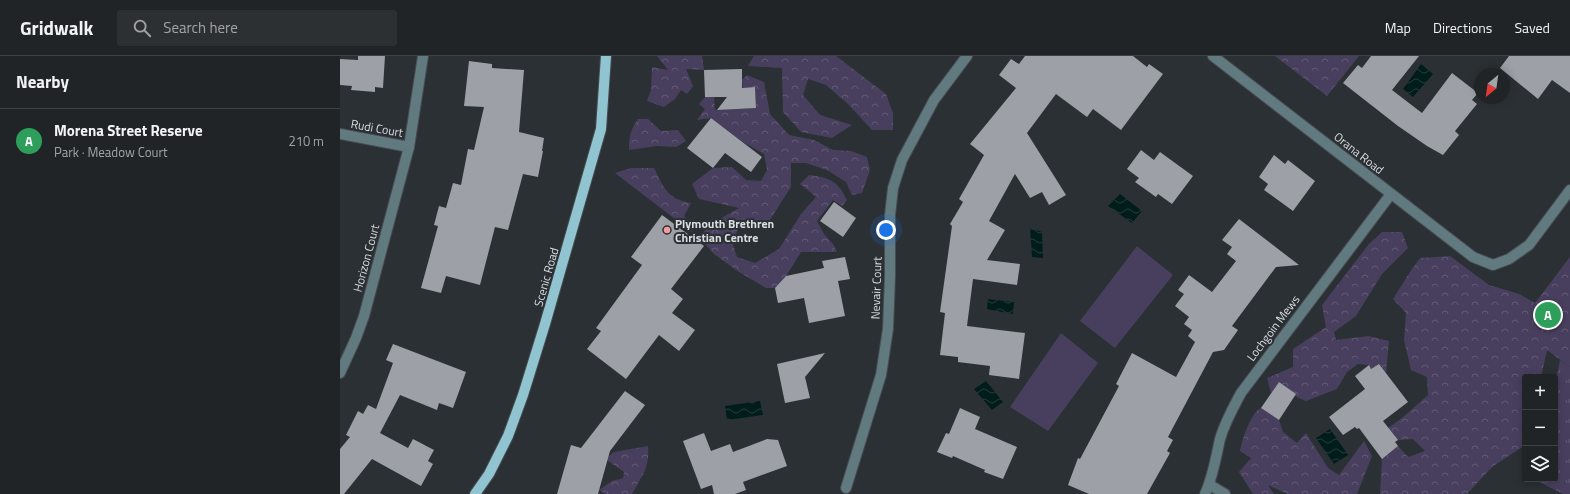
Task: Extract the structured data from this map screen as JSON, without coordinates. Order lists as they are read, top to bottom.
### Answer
{
  "streets": {
    "main road": ["Scenic Road"],
    "street": [
      "Rudi Court",
      "Orana Road",
      "Horizon Court",
      "Nevair Court",
      "Lochgoin Mews"
    ]
  },
  "crossings": [
    ["Rudi Court", "Horizon Court"],
    ["Orana Road", "Lochgoin Mews"]
  ],
  "places": ["Plymouth Brethren Christian Centre"],
  "north": "bottom left",
  "page": {
    "header": "Gridwalk",
    "search": "Search here",
    "nav": ["Map", "Directions", "Saved"],
    "heading": "Nearby",
    "list": [
      {
        "mark": "A",
        "name": "Morena Street Reserve",
        "note": "Park · Meadow Court",
        "value": "210 m"
      }
    ],
    "pins": "A",
    "map_buttons": ["+", "−"]
  }
}
